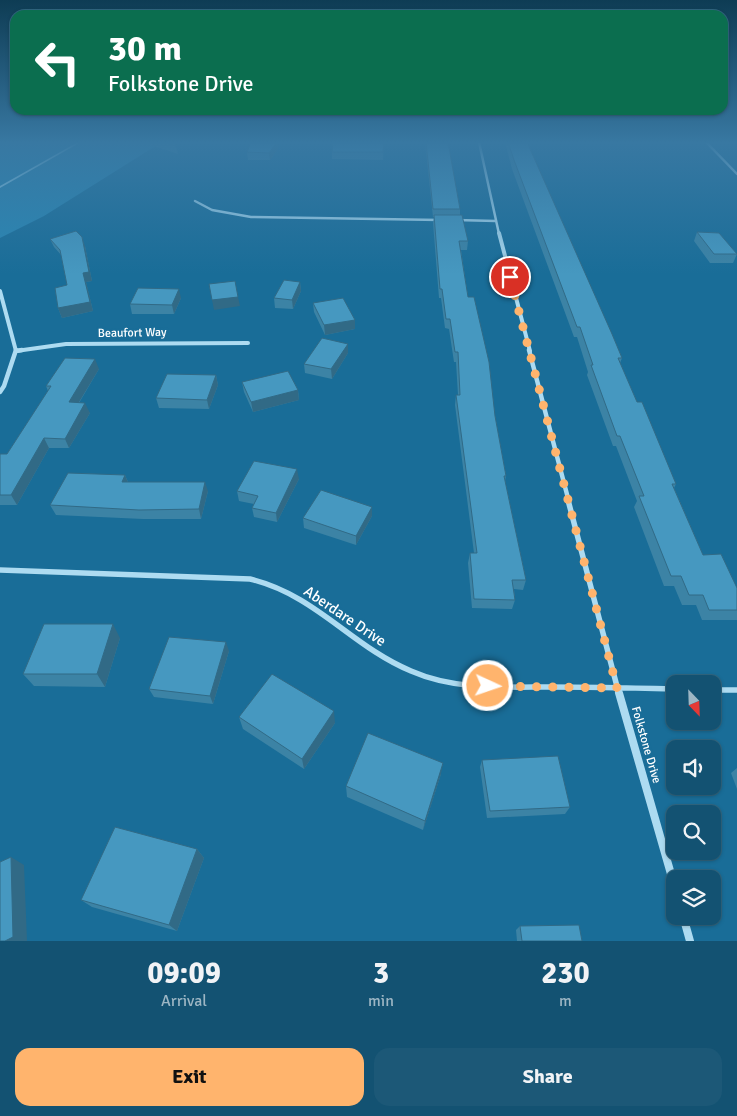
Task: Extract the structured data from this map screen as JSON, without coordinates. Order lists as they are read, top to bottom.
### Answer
{
  "streets": {
    "street": ["Beaufort Way", "Aberdare Drive", "Folkstone Drive"]
  },
  "crossings": [
    ["Aberdare Drive", "Folkstone Drive"]
  ],
  "north": "bottom right",
  "page": {
    "turn": ["30 m", "Folkstone Drive"],
    "eta": [
      "09:09",
      "Arrival",
      "3",
      "min",
      "230",
      "m"
    ],
    "buttons": ["Exit", "Share"]
  }
}
